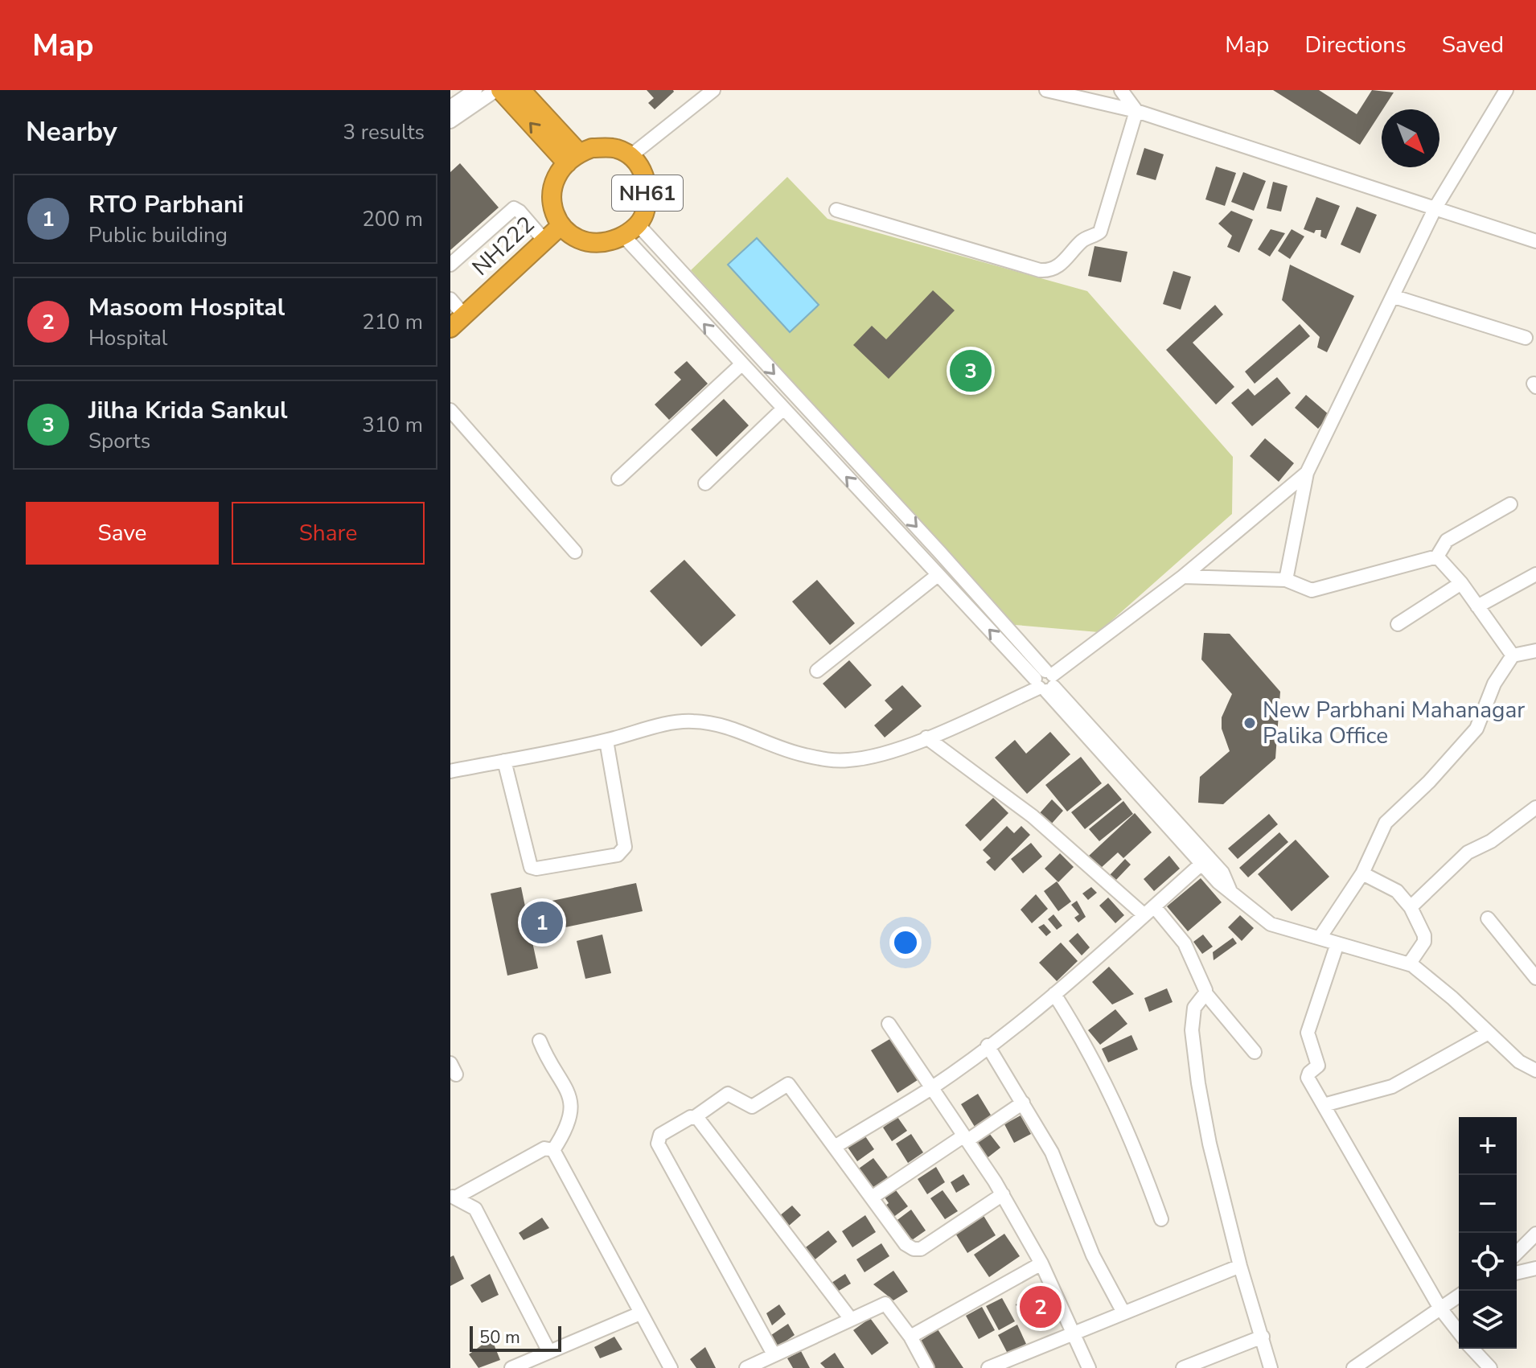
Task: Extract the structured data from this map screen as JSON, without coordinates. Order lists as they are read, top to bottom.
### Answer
{
  "streets": {
    "highway": ["NH61", "NH222"]
  },
  "crossings": [
    ["NH61", "NH222"]
  ],
  "places": ["New Parbhani Mahanagar Palika Office"],
  "scale_bar": "50 m",
  "north": "bottom right",
  "page": {
    "header": "Map",
    "nav": ["Map", "Directions", "Saved"],
    "heading": ["Nearby", "3 results"],
    "list": [
      {
        "mark": "1",
        "name": "RTO Parbhani",
        "note": "Public building",
        "value": "200 m"
      },
      {
        "mark": "2",
        "name": "Masoom Hospital",
        "note": "Hospital",
        "value": "210 m"
      },
      {
        "mark": "3",
        "name": "Jilha Krida Sankul",
        "note": "Sports",
        "value": "310 m"
      }
    ],
    "pins": ["3", "1", "2"],
    "buttons": ["Save", "Share"],
    "map_buttons": ["+", "−"],
    "scale": "50 m"
  }
}
